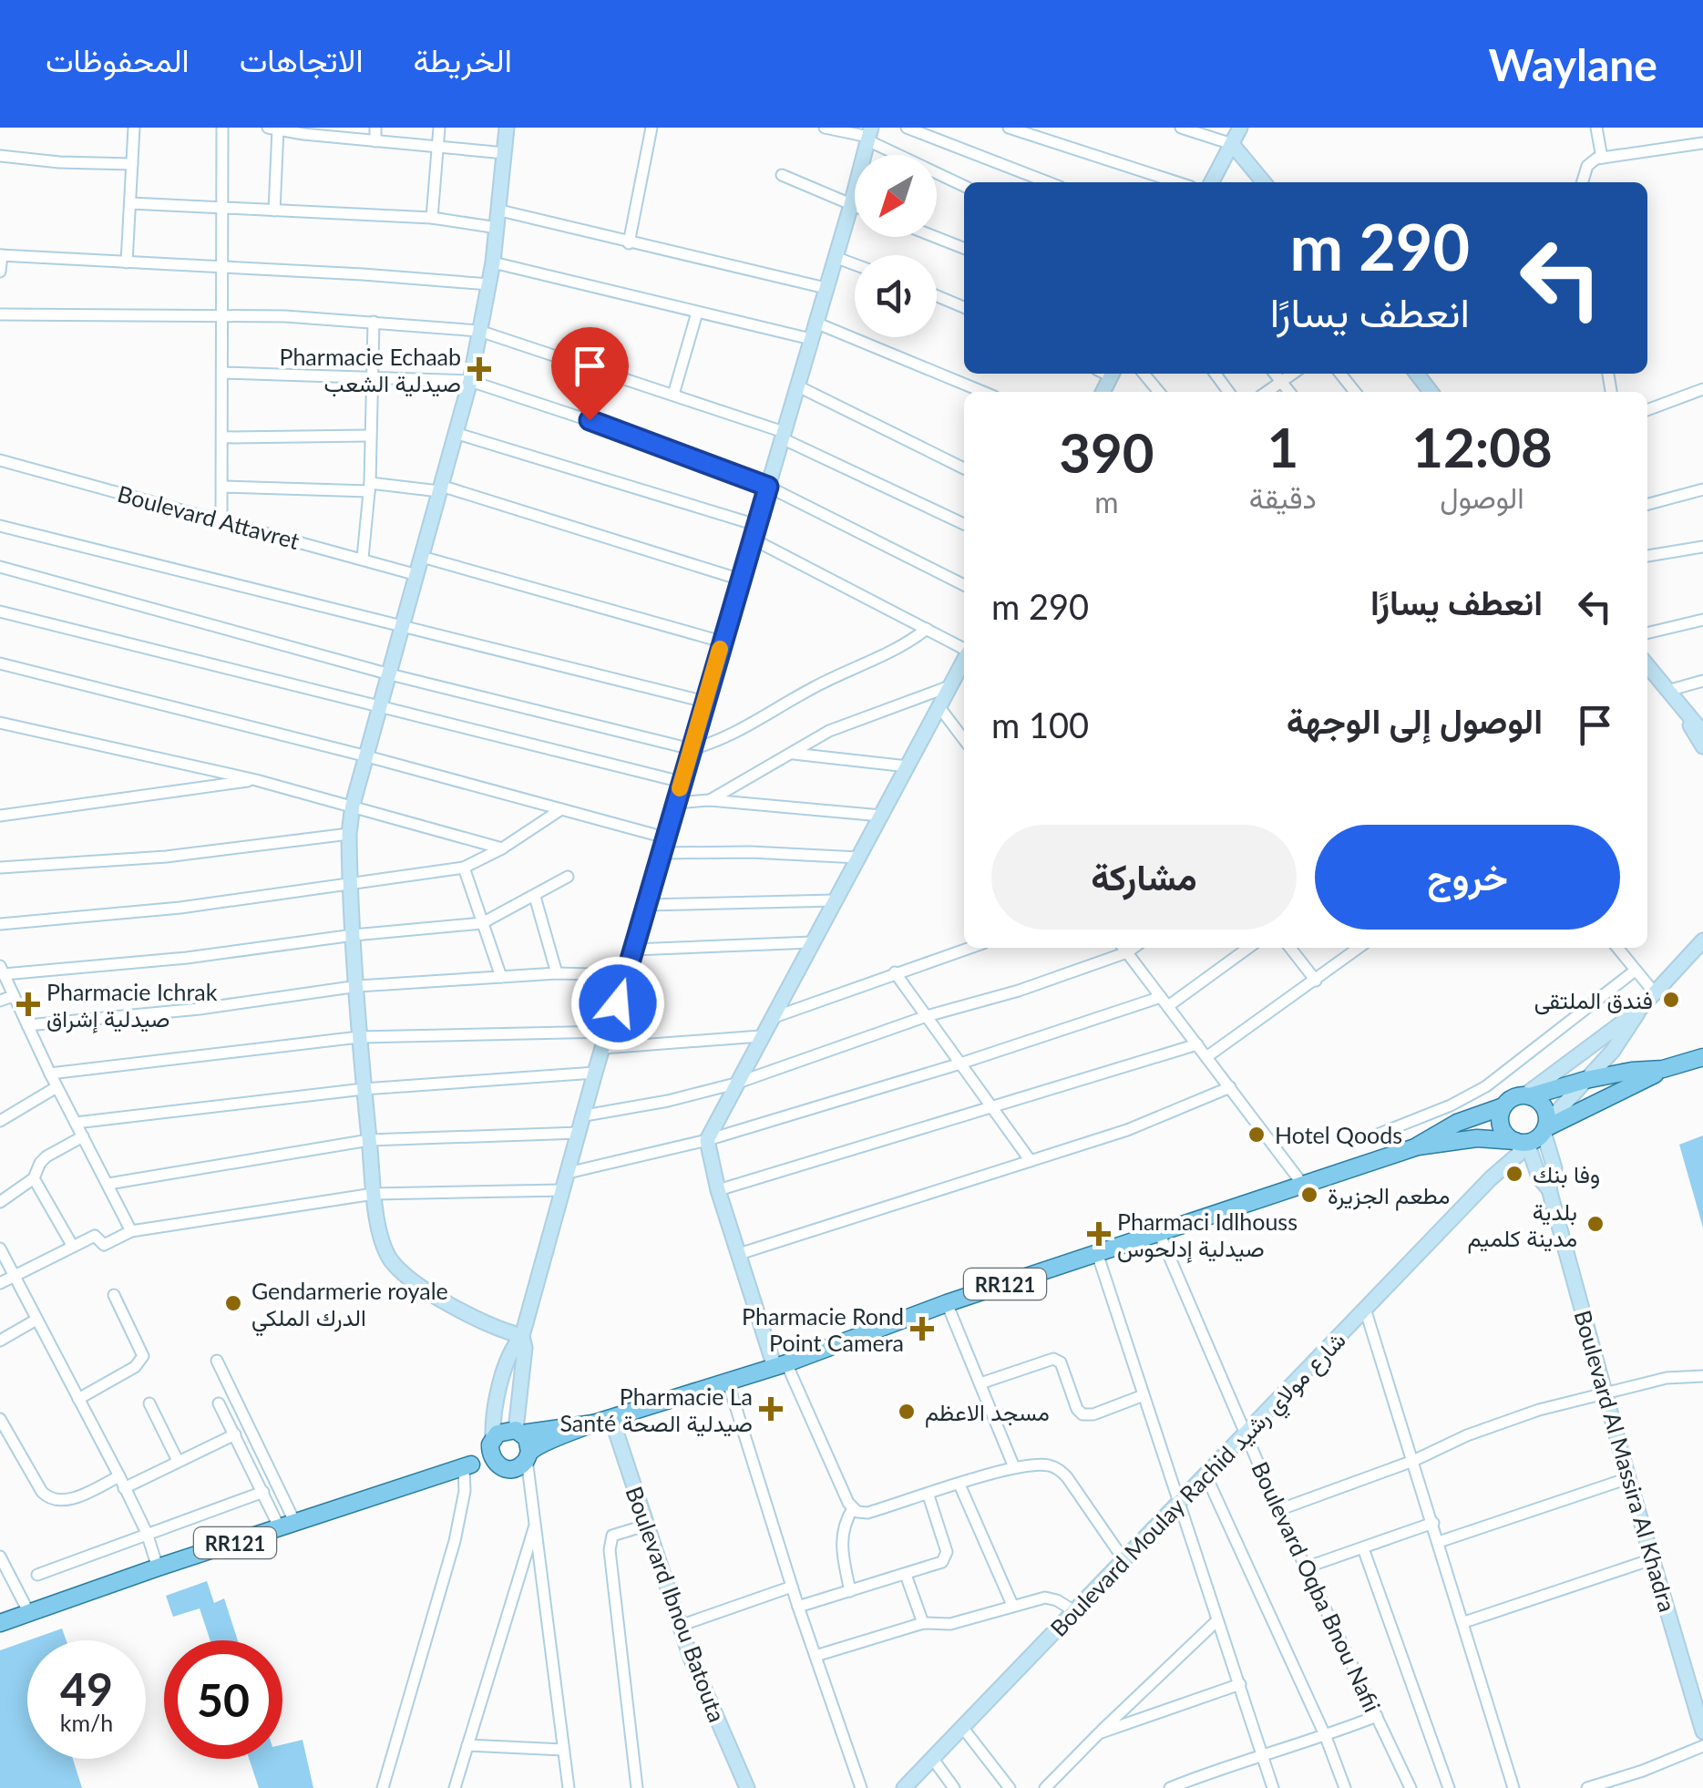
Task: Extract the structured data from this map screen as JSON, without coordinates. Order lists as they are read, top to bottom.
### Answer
{
  "streets": {
    "main road": ["RR121"],
    "street": [
      "Boulevard Attavret",
      "Boulevard Al Massira Al Khadra",
      "Boulevard Moulay Rachid شارع مولاي رشيد",
      "Boulevard Oqba Bnou Nafii",
      "Boulevard Ibnou Batouta"
    ]
  },
  "crossings": [
    ["RR121", "Boulevard Al Massira Al Khadra"],
    ["RR121", "Boulevard Moulay Rachid شارع مولاي رشيد"],
    ["RR121", "Boulevard Oqba Bnou Nafii"],
    ["RR121", "Boulevard Ibnou Batouta"],
    ["Boulevard Al Massira Al Khadra", "Boulevard Moulay Rachid شارع مولاي رشيد"],
    ["Boulevard Moulay Rachid شارع مولاي رشيد", "Boulevard Oqba Bnou Nafii"]
  ],
  "places": {
    "health": [
      "Pharmacie Echaab صيدلية الشعب",
      "Pharmacie Ichrak صيدلية إشراق",
      "Pharmaci Idlhouss صيدلية إدلحوس",
      "Pharmacie Rond Point Camera",
      "Pharmacie La Santé صيدلية الصحة"
    ],
    "other": [
      "فندق الملتقى",
      "Hotel Qoods",
      "وفا بنك",
      "مطعم الجزيرة",
      "بلدية مدينة كلميم",
      "Gendarmerie royale الدرك الملكي",
      "مسجد الاعظم"
    ]
  },
  "north": "bottom left",
  "page": {
    "header": "Waylane",
    "nav": ["الخريطة", "الاتجاهات", "المحفوظات"],
    "turn": ["290 m", "انعطف يسارًا"],
    "eta": [
      "12:08",
      "الوصول",
      "1",
      "دقيقة",
      "390",
      "m"
    ],
    "list": [
      {
        "name": "انعطف يسارًا",
        "value": "290 m"
      },
      {
        "name": "الوصول إلى الوجهة",
        "value": "100 m"
      }
    ],
    "buttons": ["خروج", "مشاركة"],
    "speed": "49 km/h",
    "limit": "50"
  }
}
